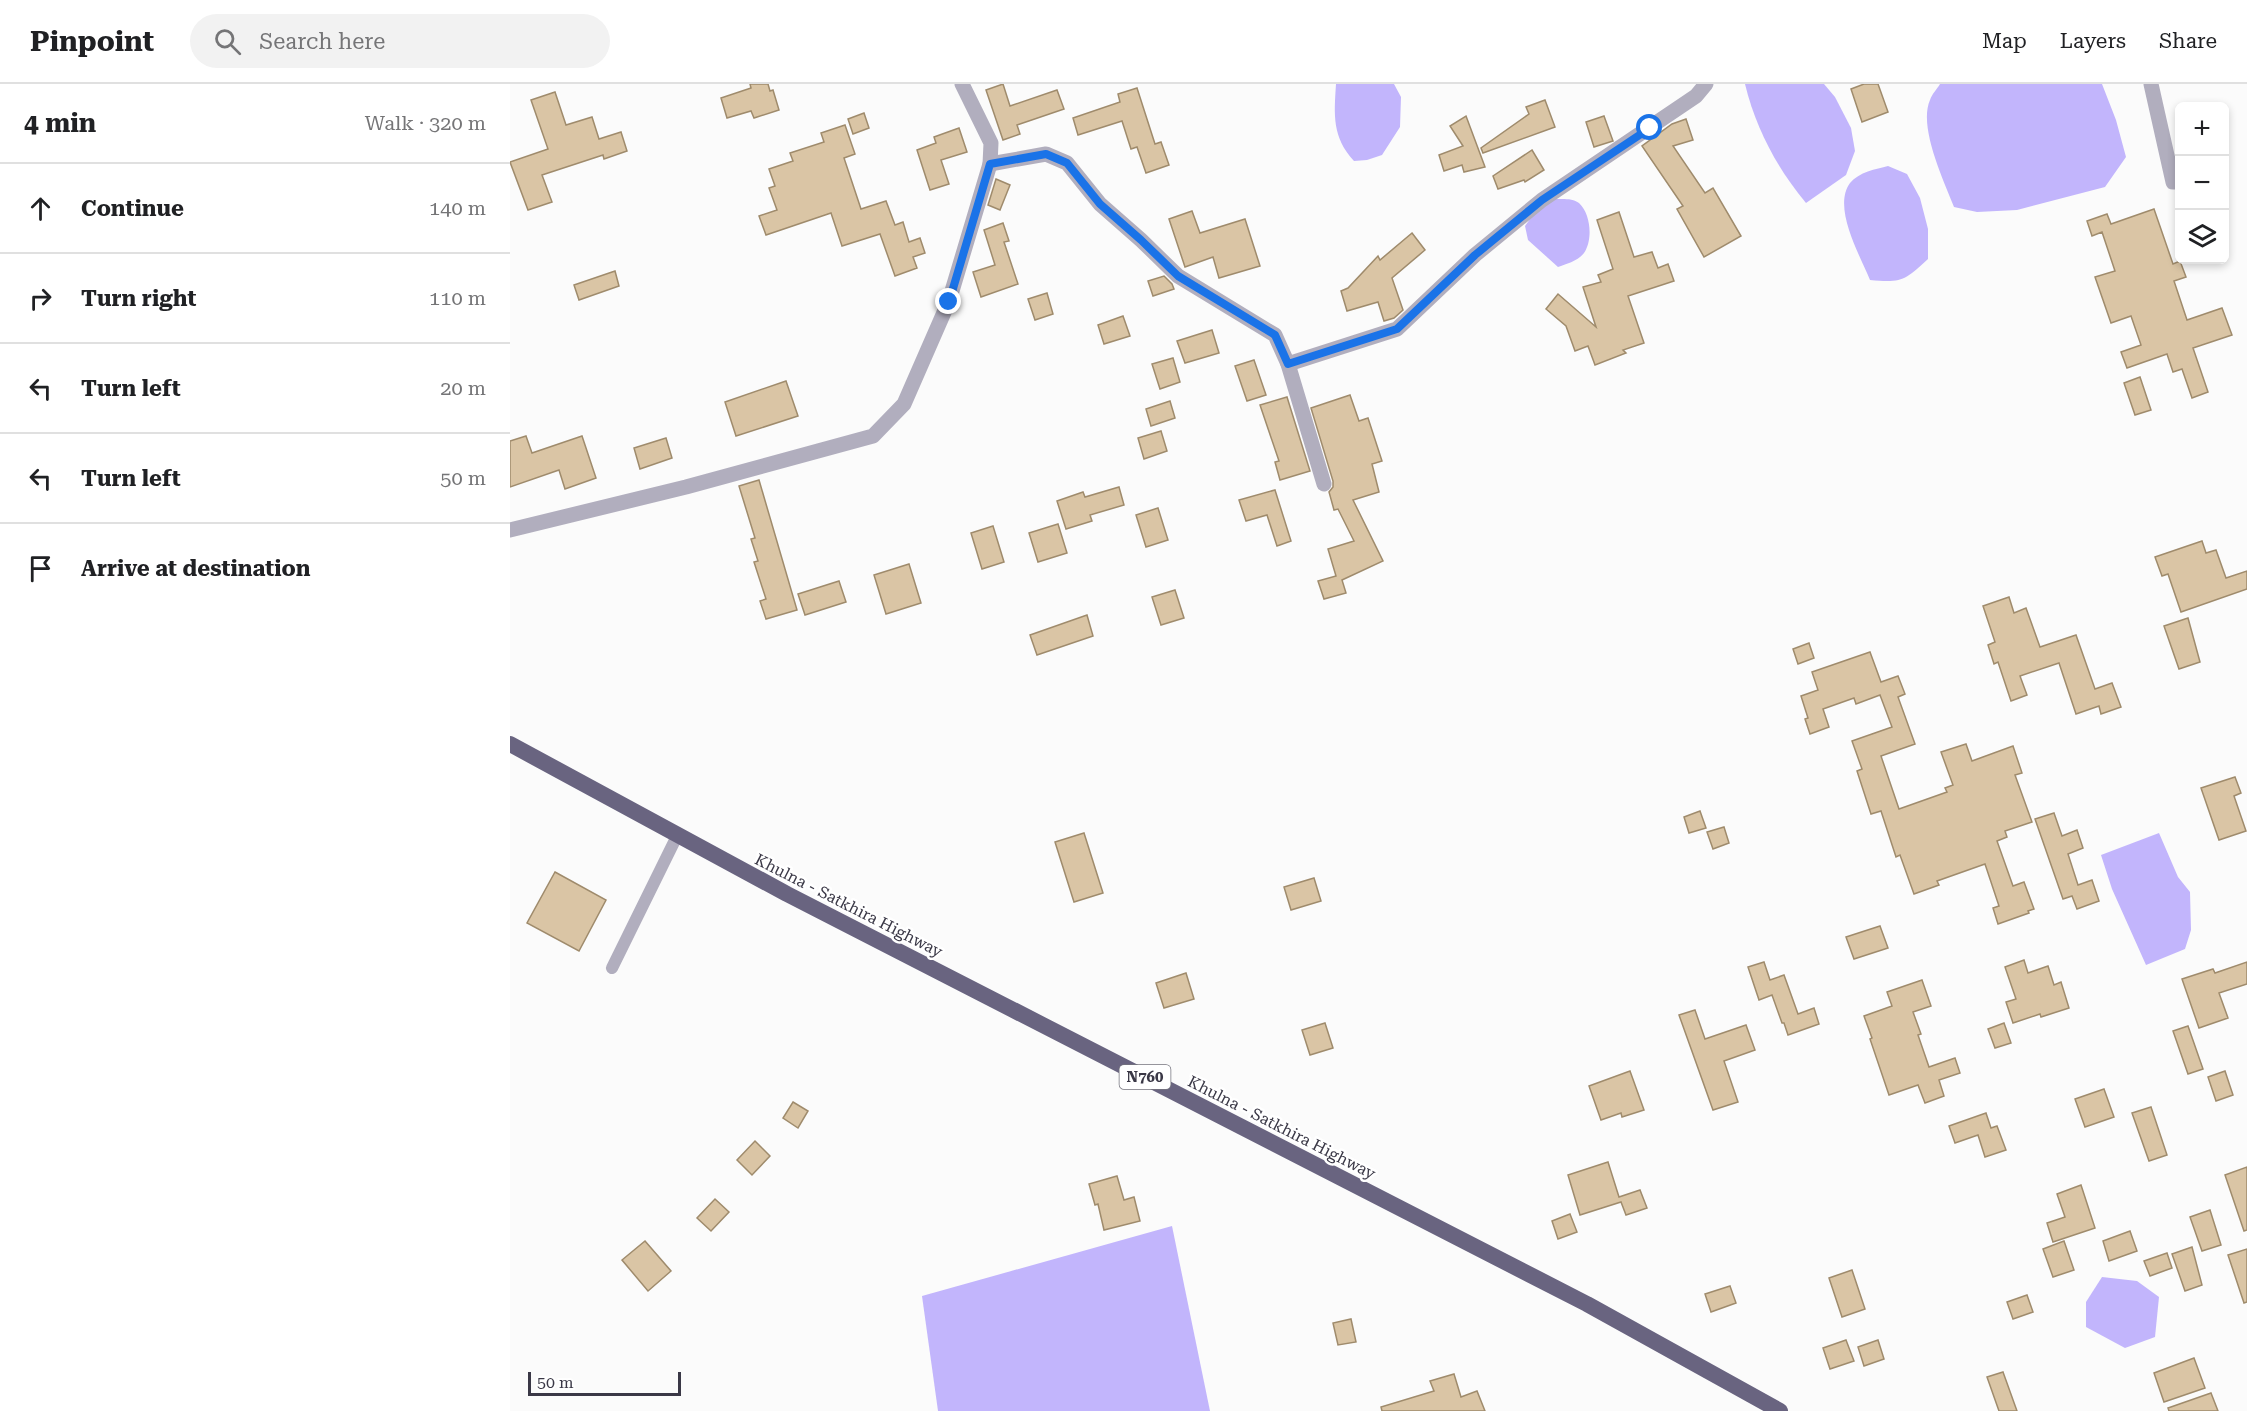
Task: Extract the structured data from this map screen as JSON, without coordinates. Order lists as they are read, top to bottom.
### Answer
{
  "streets": {
    "highway": ["Khulna - Satkhira Highway", "N760"]
  },
  "scale_bar": "50 m",
  "page": {
    "header": "Pinpoint",
    "search": "Search here",
    "nav": ["Map", "Layers", "Share"],
    "heading": ["4 min", "Walk · 320 m"],
    "map_buttons": ["+", "−"],
    "list": [
      ["Continue", "140 m"],
      ["Turn right", "110 m"],
      ["Turn left", "20 m"],
      ["Turn left", "50 m"],
      "Arrive at destination"
    ],
    "scale": "50 m"
  }
}
